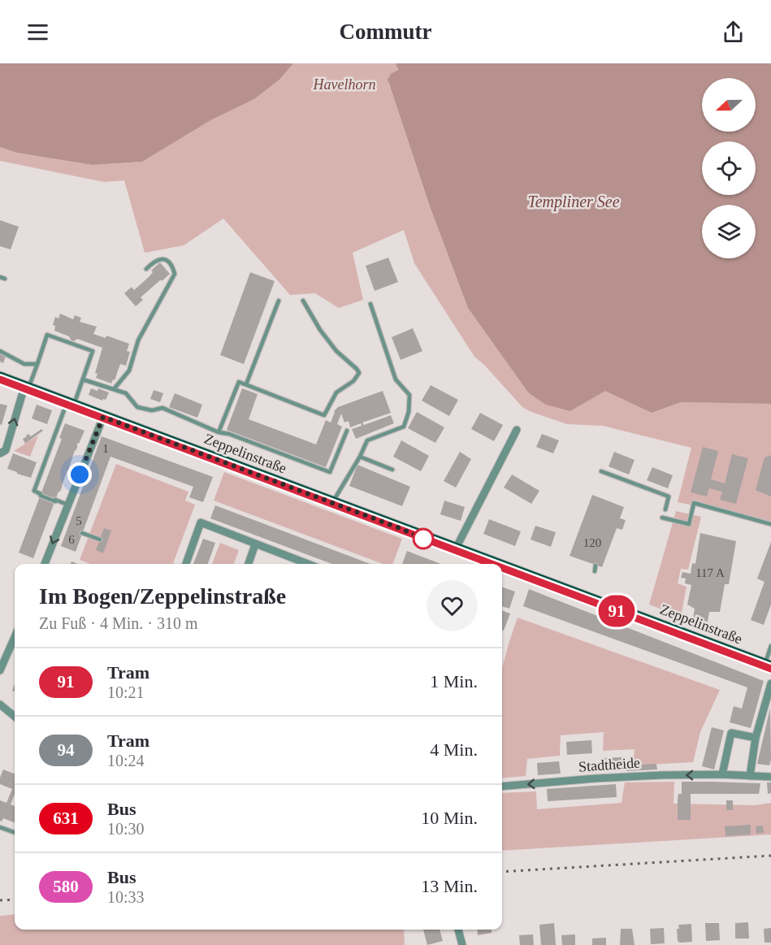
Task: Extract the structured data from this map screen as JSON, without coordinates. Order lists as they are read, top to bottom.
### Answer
{
  "streets": {
    "main road": ["Zeppelinstraße"],
    "street": ["Stadtheide"]
  },
  "one_way": ["Stadtheide"],
  "water": ["Templiner See"],
  "parks": ["Havelhorn"],
  "lines": ["tram line 91"],
  "house_numbers": [
    "1",
    "5",
    "6",
    "120",
    "117 A"
  ],
  "north": "left",
  "page": {
    "header": "Commutr",
    "on_map": "91",
    "heading": ["Im Bogen/Zeppelinstraße", "Zu Fuß · 4 Min. · 310 m"],
    "list": [
      {
        "mark": "91",
        "name": "Tram",
        "note": "10:21",
        "value": "1 Min."
      },
      {
        "mark": "94",
        "name": "Tram",
        "note": "10:24",
        "value": "4 Min."
      },
      {
        "mark": "631",
        "name": "Bus",
        "note": "10:30",
        "value": "10 Min."
      },
      {
        "mark": "580",
        "name": "Bus",
        "note": "10:33",
        "value": "13 Min."
      }
    ]
  }
}
